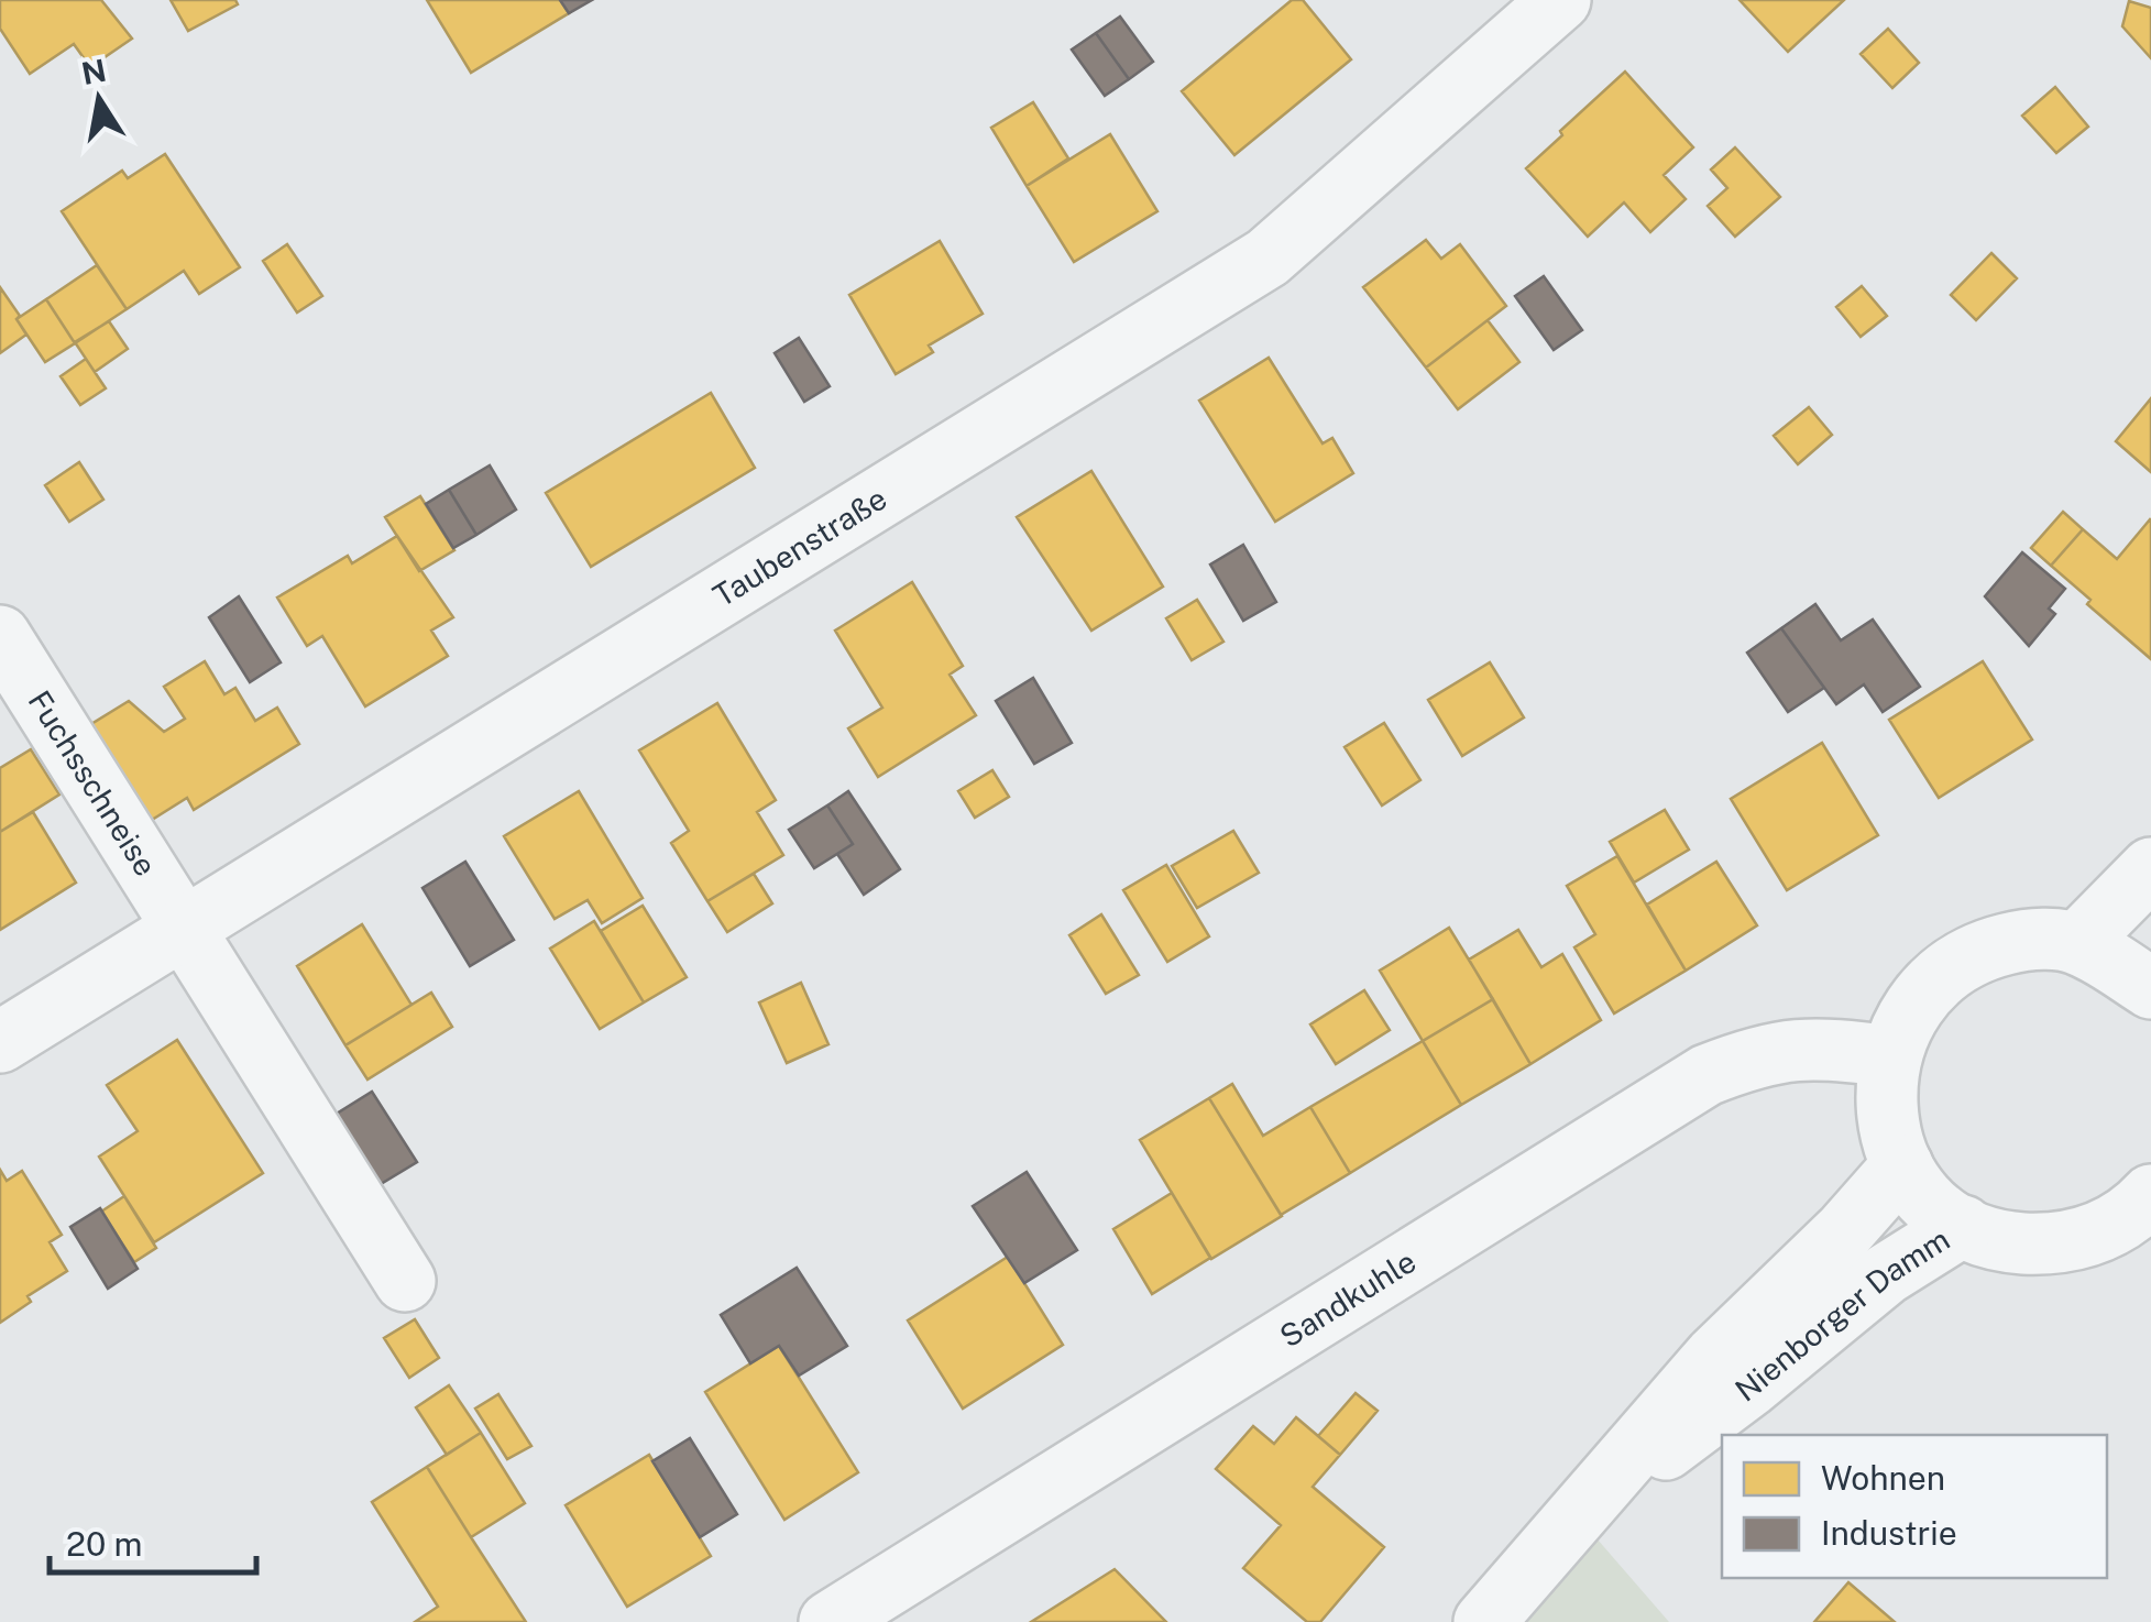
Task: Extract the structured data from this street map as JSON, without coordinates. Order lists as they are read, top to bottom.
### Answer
{
  "streets": {
    "street": [
      "Taubenstraße",
      "Fuchsschneise",
      "Sandkuhle",
      "Nienborger Damm"
    ]
  },
  "crossings": [
    ["Taubenstraße", "Fuchsschneise"]
  ],
  "legend": ["Wohnen", "Industrie"],
  "scale_bar": "20 m",
  "north": "top"
}
